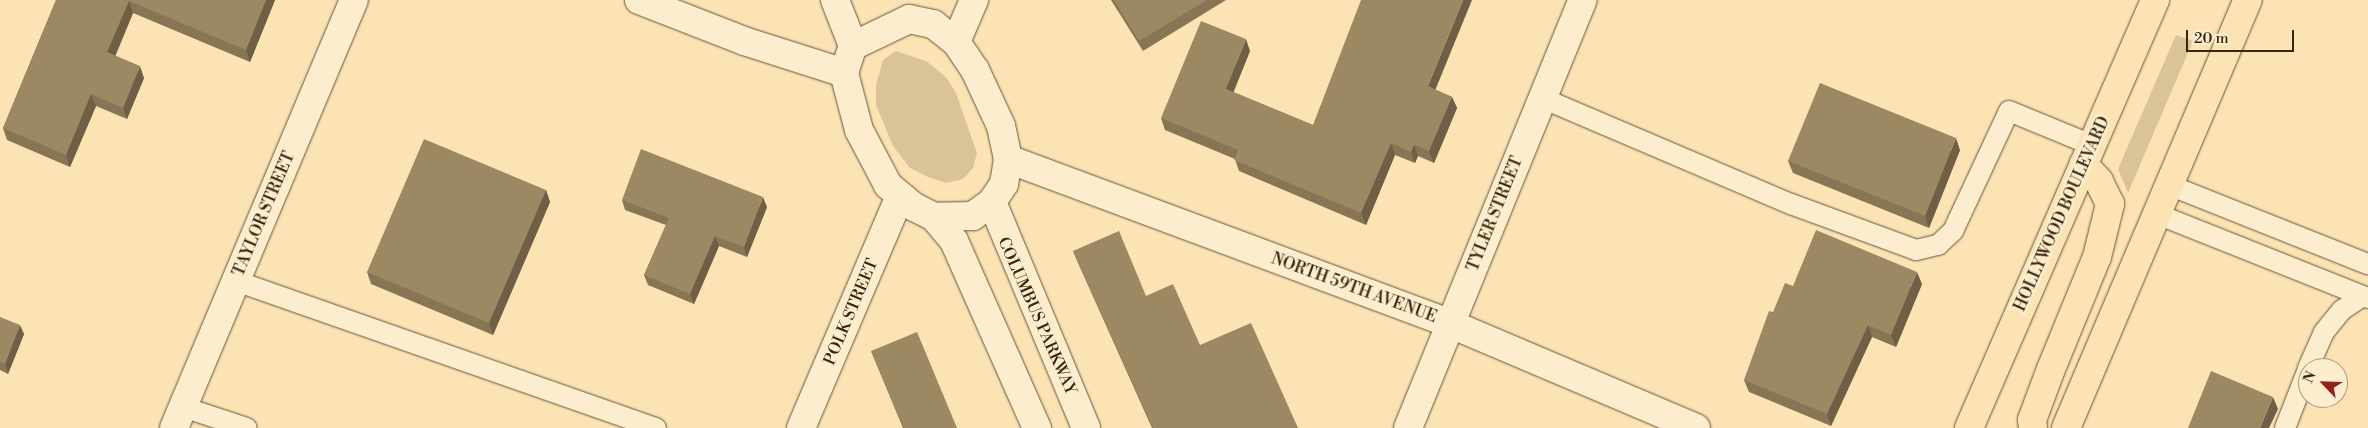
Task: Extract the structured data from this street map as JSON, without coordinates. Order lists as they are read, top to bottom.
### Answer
{
  "streets": {
    "highway": ["HOLLYWOOD BOULEVARD"],
    "street": [
      "TAYLOR STREET",
      "TYLER STREET",
      "NORTH 59TH AVENUE",
      "POLK STREET",
      "COLUMBUS PARKWAY"
    ]
  },
  "crossings": [
    ["TYLER STREET", "NORTH 59TH AVENUE"]
  ],
  "scale_bar": "20 m",
  "north": "top left"
}
